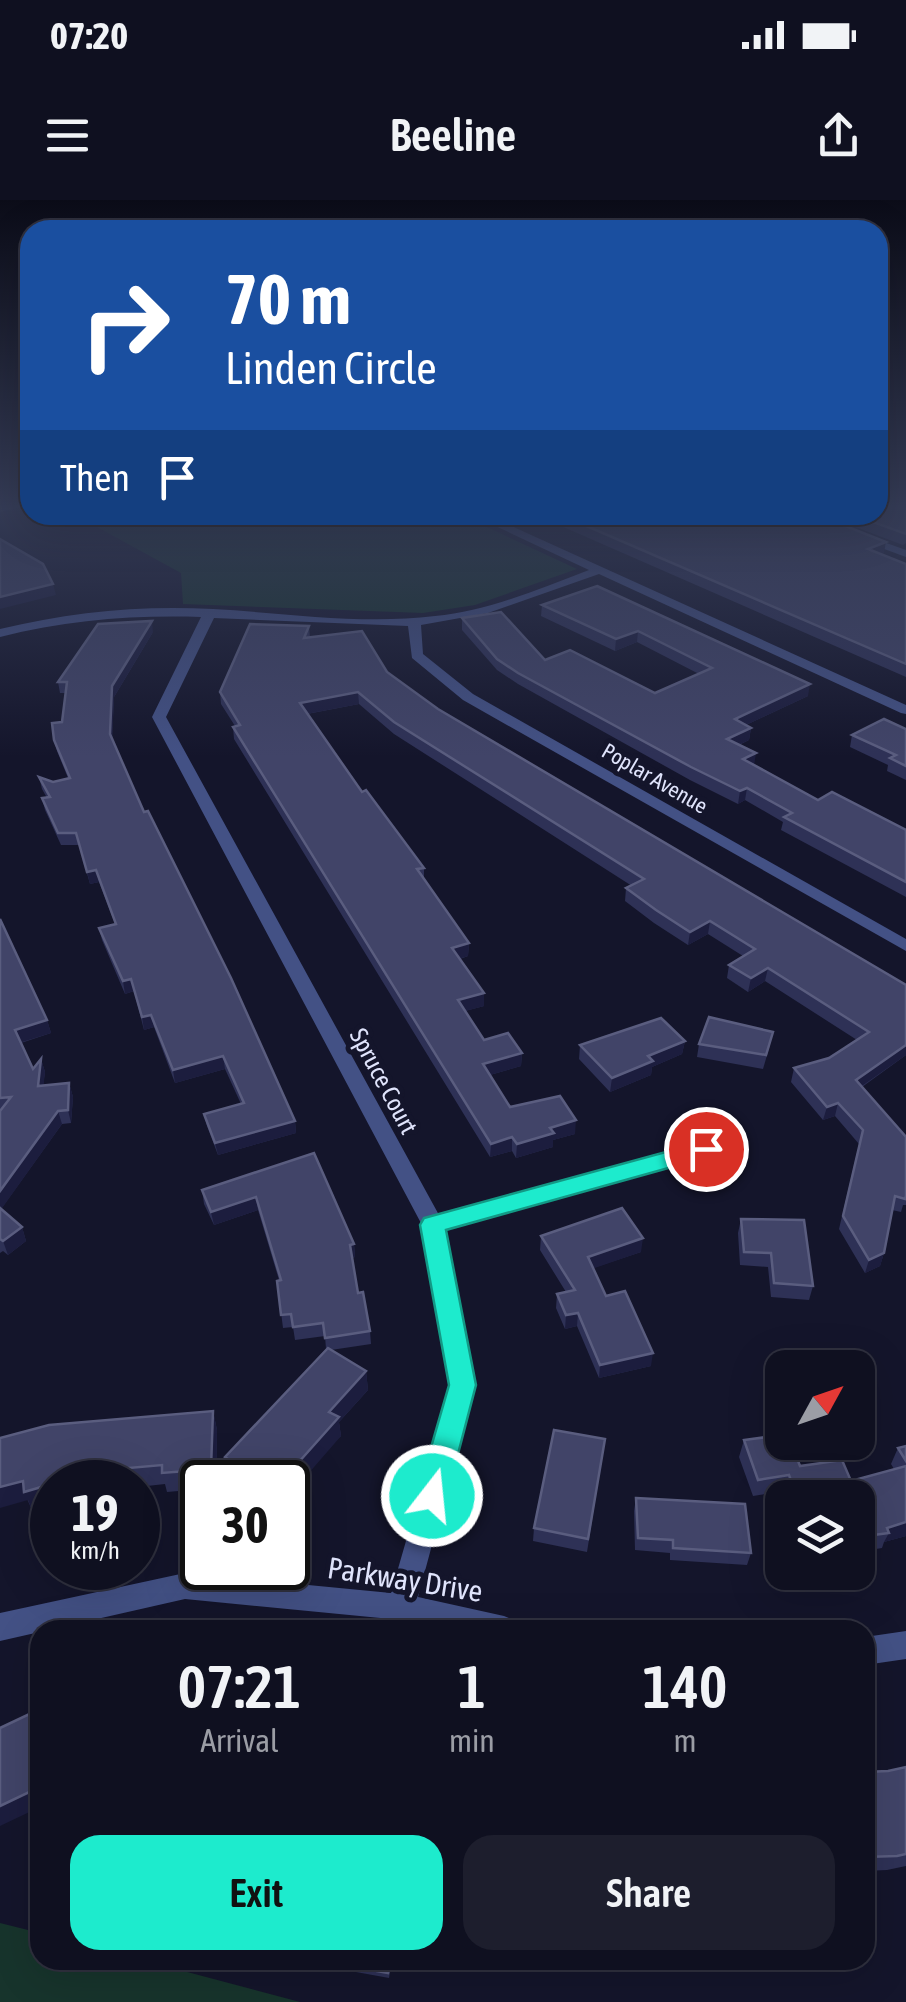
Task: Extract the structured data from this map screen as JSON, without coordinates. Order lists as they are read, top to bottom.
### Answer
{
  "streets": {
    "street": ["Poplar Avenue", "Spruce Court", "Parkway Drive"]
  },
  "crossings": [
    ["Spruce Court", "Parkway Drive"]
  ],
  "north": "top right",
  "page": {
    "status": "07:20",
    "header": "Beeline",
    "turn": ["70 m", "Linden Circle"],
    "then": "Then",
    "speed": "19 km/h",
    "limit": "30",
    "eta": [
      "07:21",
      "Arrival",
      "1",
      "min",
      "140",
      "m"
    ],
    "buttons": ["Exit", "Share"]
  }
}
